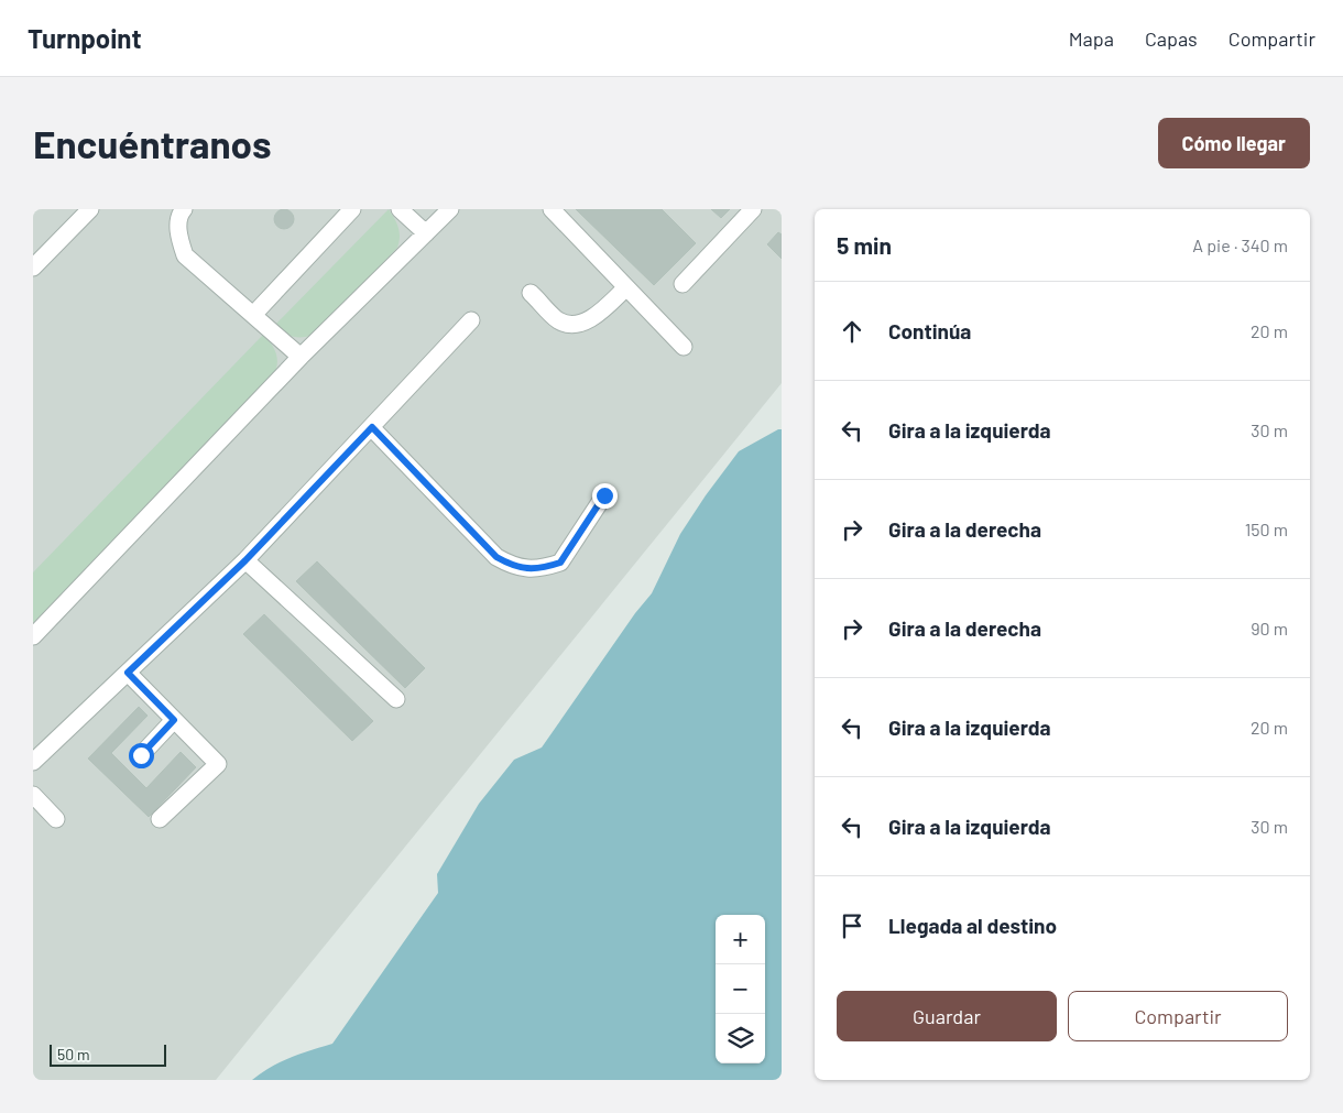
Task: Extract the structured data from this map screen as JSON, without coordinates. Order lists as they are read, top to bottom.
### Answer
{
  "scale_bar": "50 m",
  "page": {
    "header": "Turnpoint",
    "nav": ["Mapa", "Capas", "Compartir"],
    "buttons": [
      "Cómo llegar",
      ["Guardar", "Compartir"]
    ],
    "title": "Encuéntranos",
    "heading": ["5 min", "A pie · 340 m"],
    "list": [
      ["Continúa", "20 m"],
      ["Gira a la izquierda", "30 m"],
      ["Gira a la derecha", "150 m"],
      ["Gira a la derecha", "90 m"],
      ["Gira a la izquierda", "20 m"],
      ["Gira a la izquierda", "30 m"],
      "Llegada al destino"
    ],
    "map_buttons": ["+", "−"],
    "scale": "50 m"
  }
}
